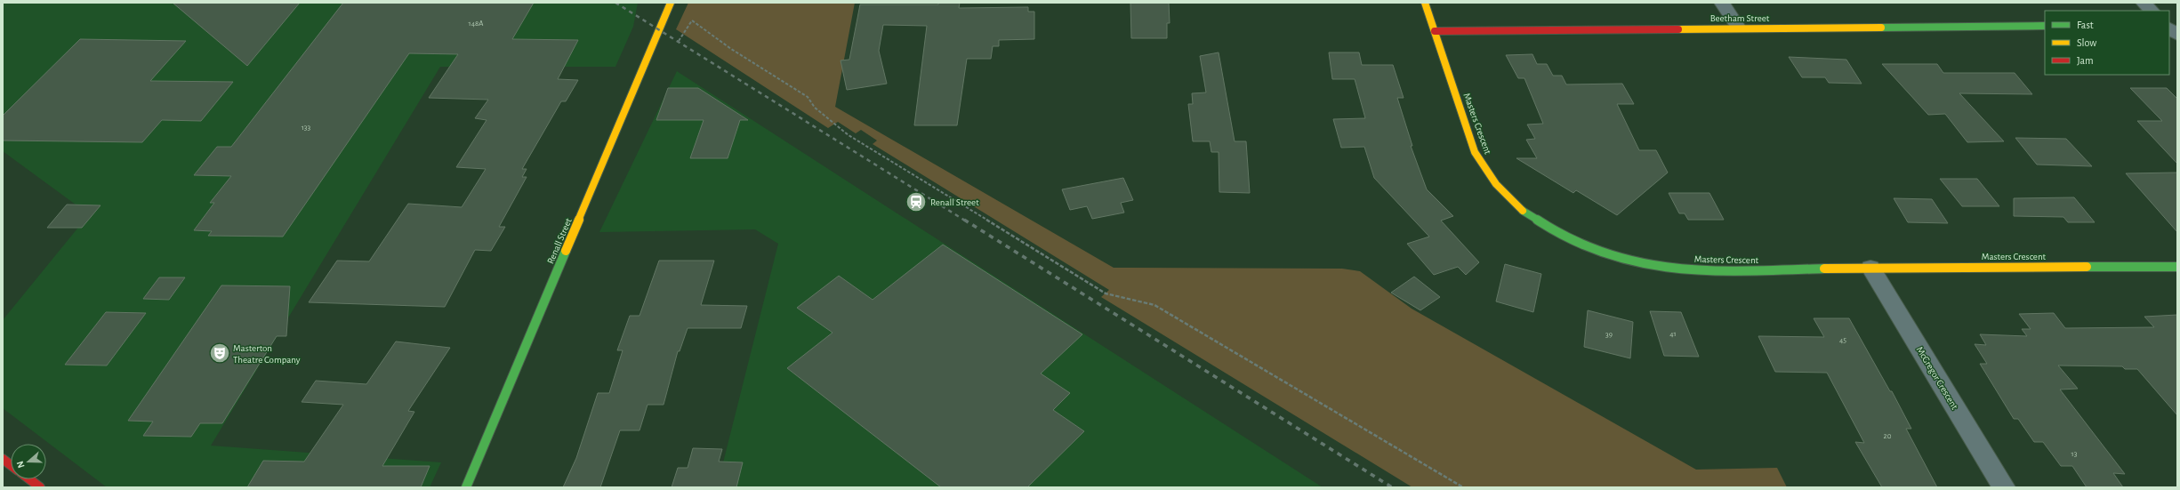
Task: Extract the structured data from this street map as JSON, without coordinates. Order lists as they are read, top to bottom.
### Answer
{
  "streets": {
    "street": [
      "Beetham Street",
      "Masters Crescent",
      "Renall Street",
      "McGregor Crescent"
    ]
  },
  "crossings": [
    ["Beetham Street", "Masters Crescent"],
    ["Masters Crescent", "McGregor Crescent"]
  ],
  "places": {
    "station": ["Renall Street"],
    "theatre": ["Masterton Theatre Company"]
  },
  "house_numbers": [
    "148A",
    "133",
    "41",
    "39",
    "45",
    "20",
    "13"
  ],
  "legend": ["Fast", "Slow", "Jam"],
  "north": "left"
}
